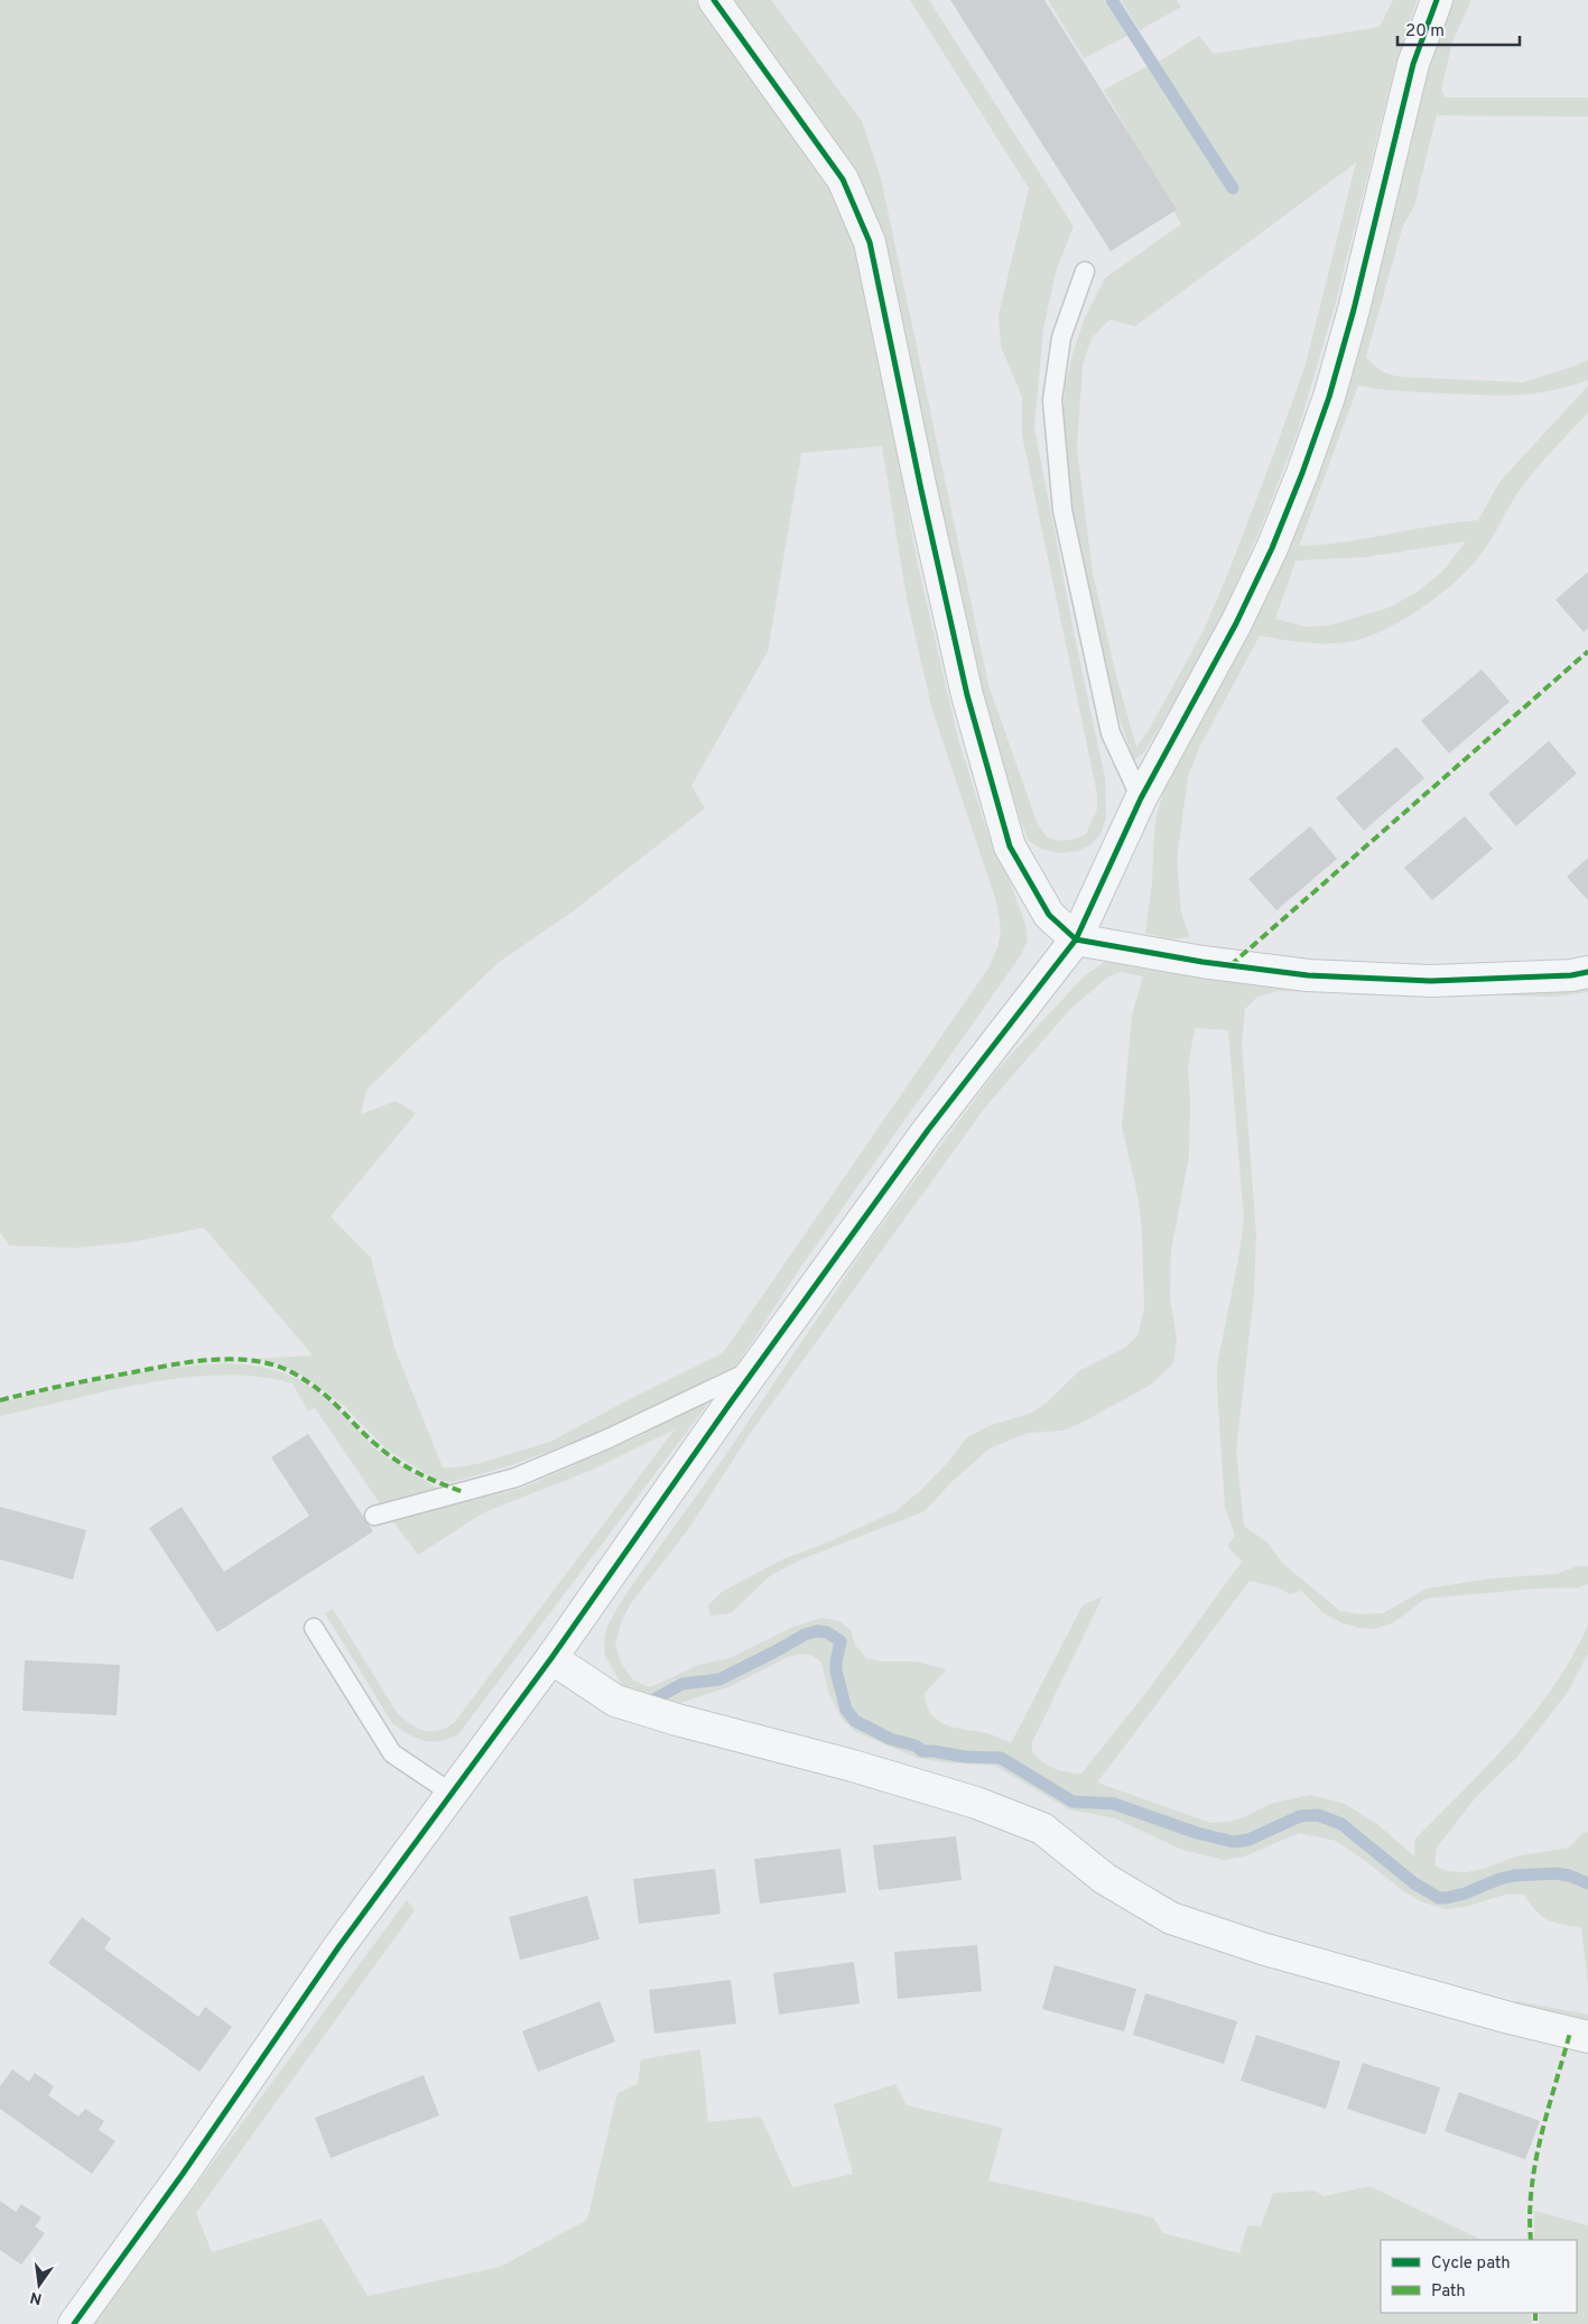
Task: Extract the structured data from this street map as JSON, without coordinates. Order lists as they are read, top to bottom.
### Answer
{
  "legend": ["Cycle path", "Path"],
  "scale_bar": "20 m",
  "north": "bottom"
}
